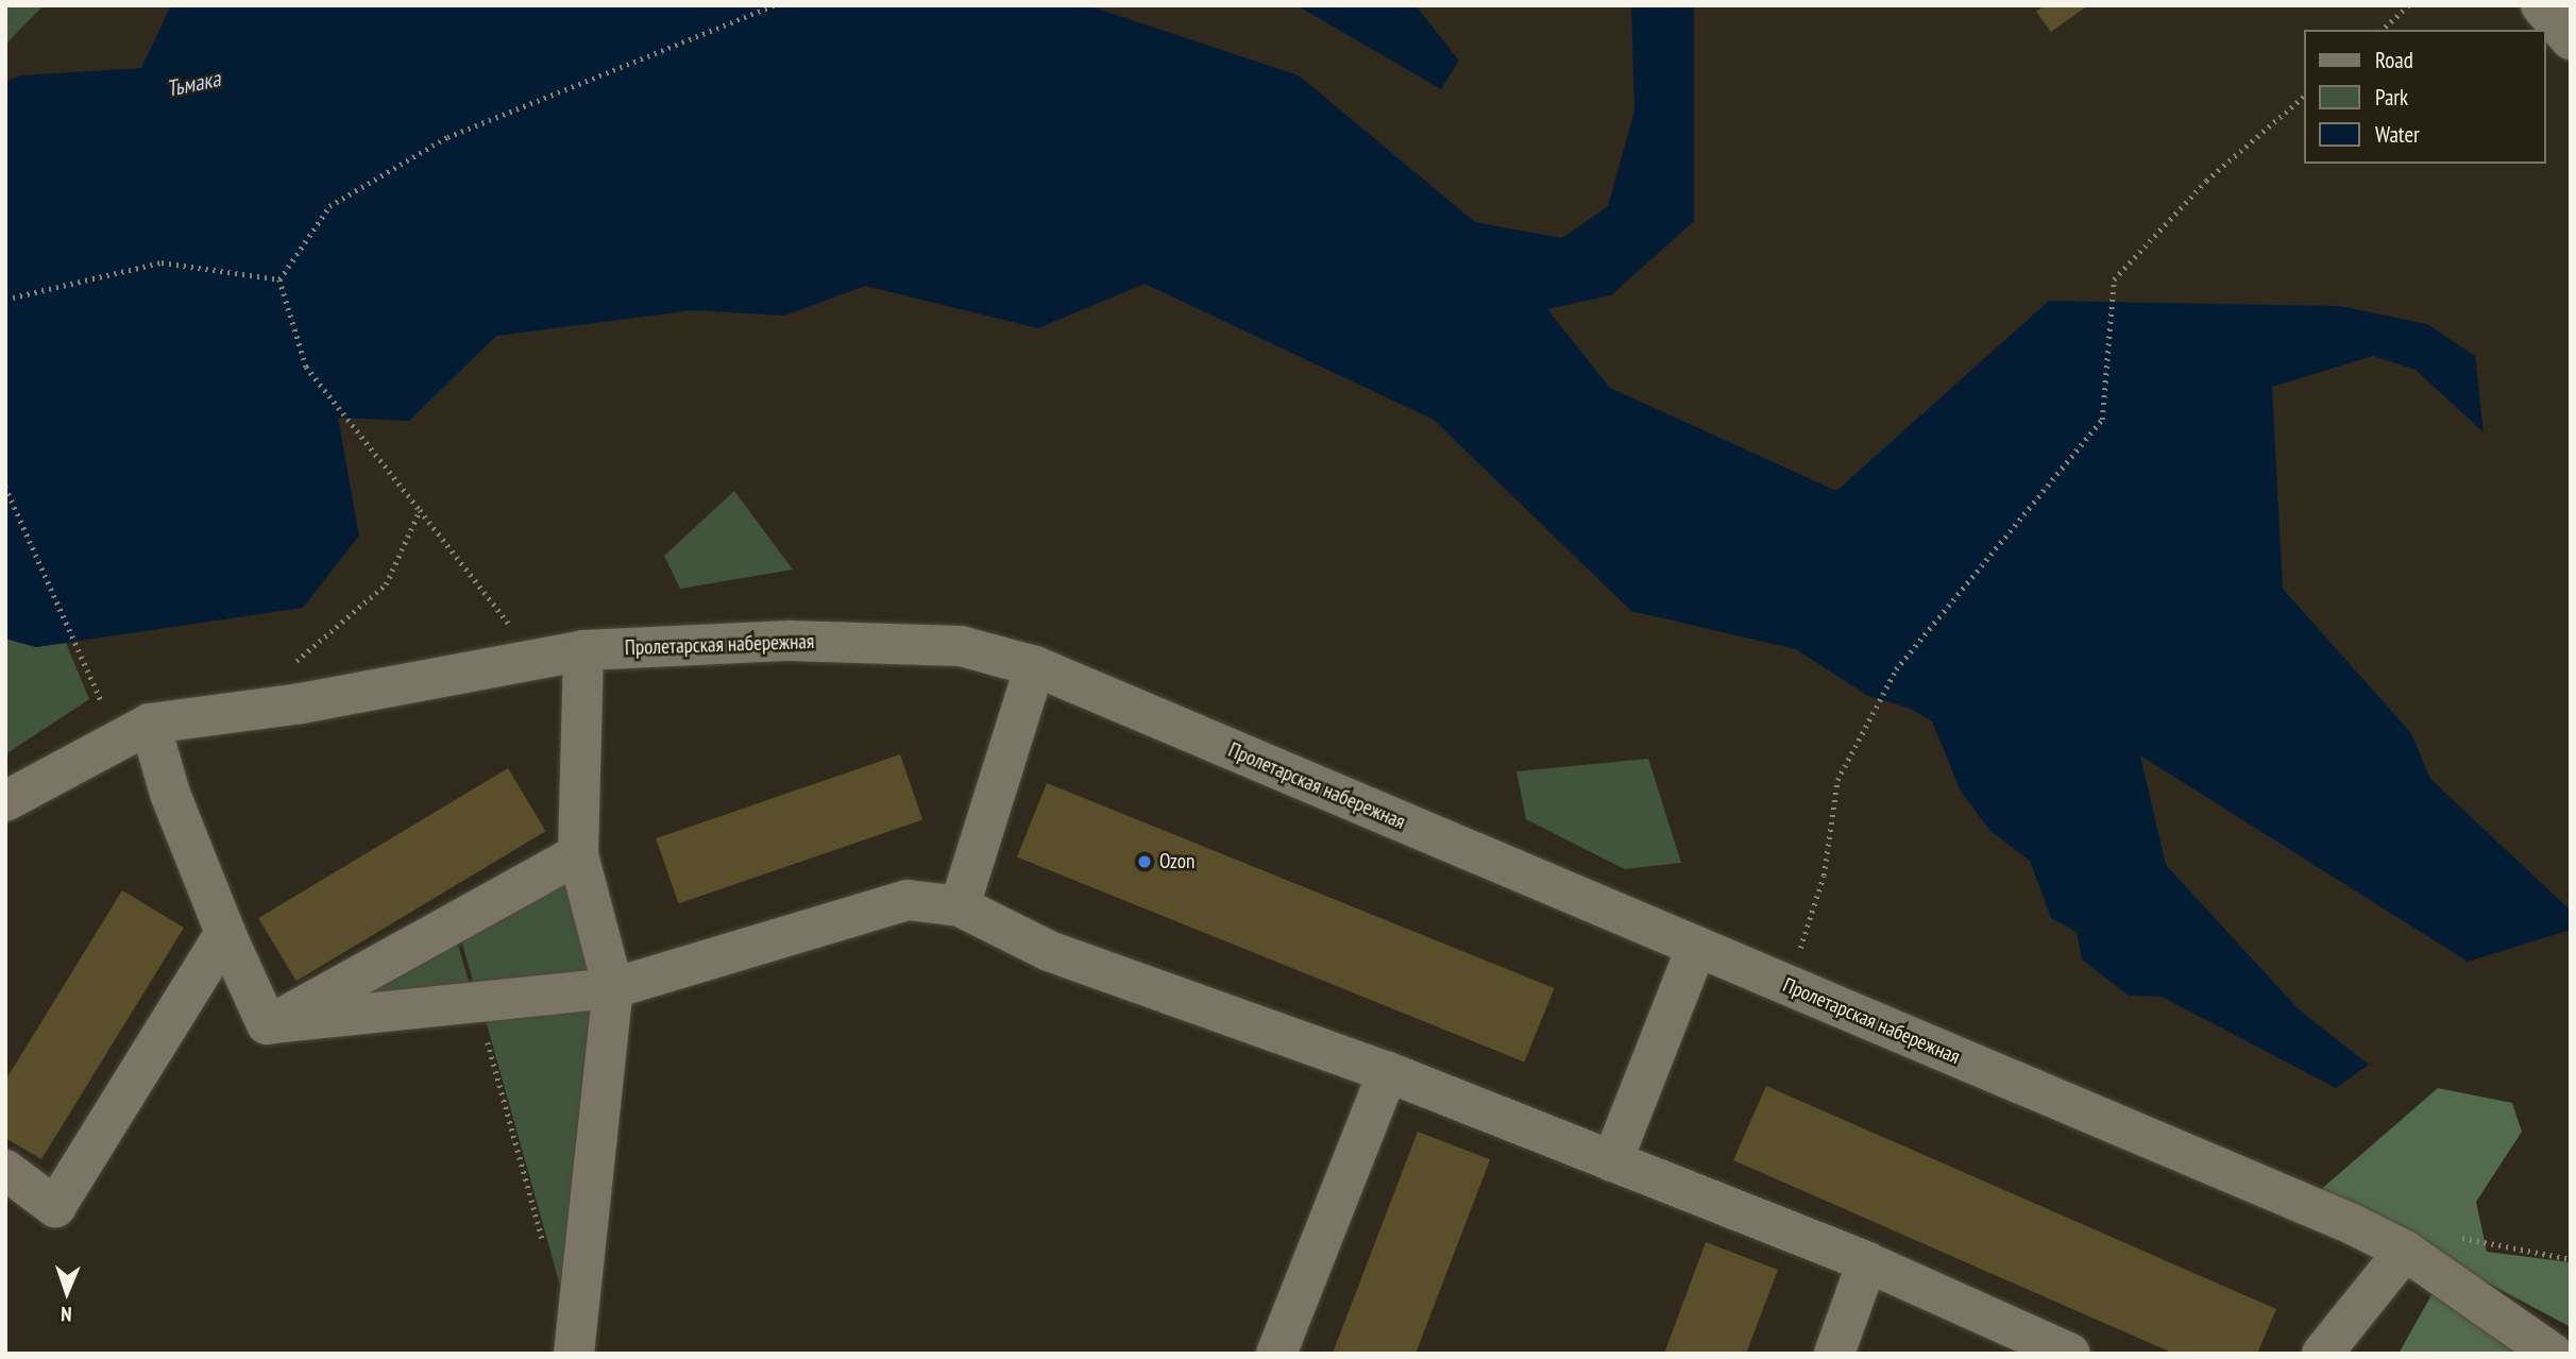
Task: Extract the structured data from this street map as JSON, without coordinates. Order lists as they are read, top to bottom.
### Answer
{
  "streets": {
    "street": ["Пролетарская набережная"]
  },
  "water": ["Тьмака"],
  "places": ["Ozon"],
  "legend": ["Road", "Park", "Water"],
  "north": "bottom"
}
